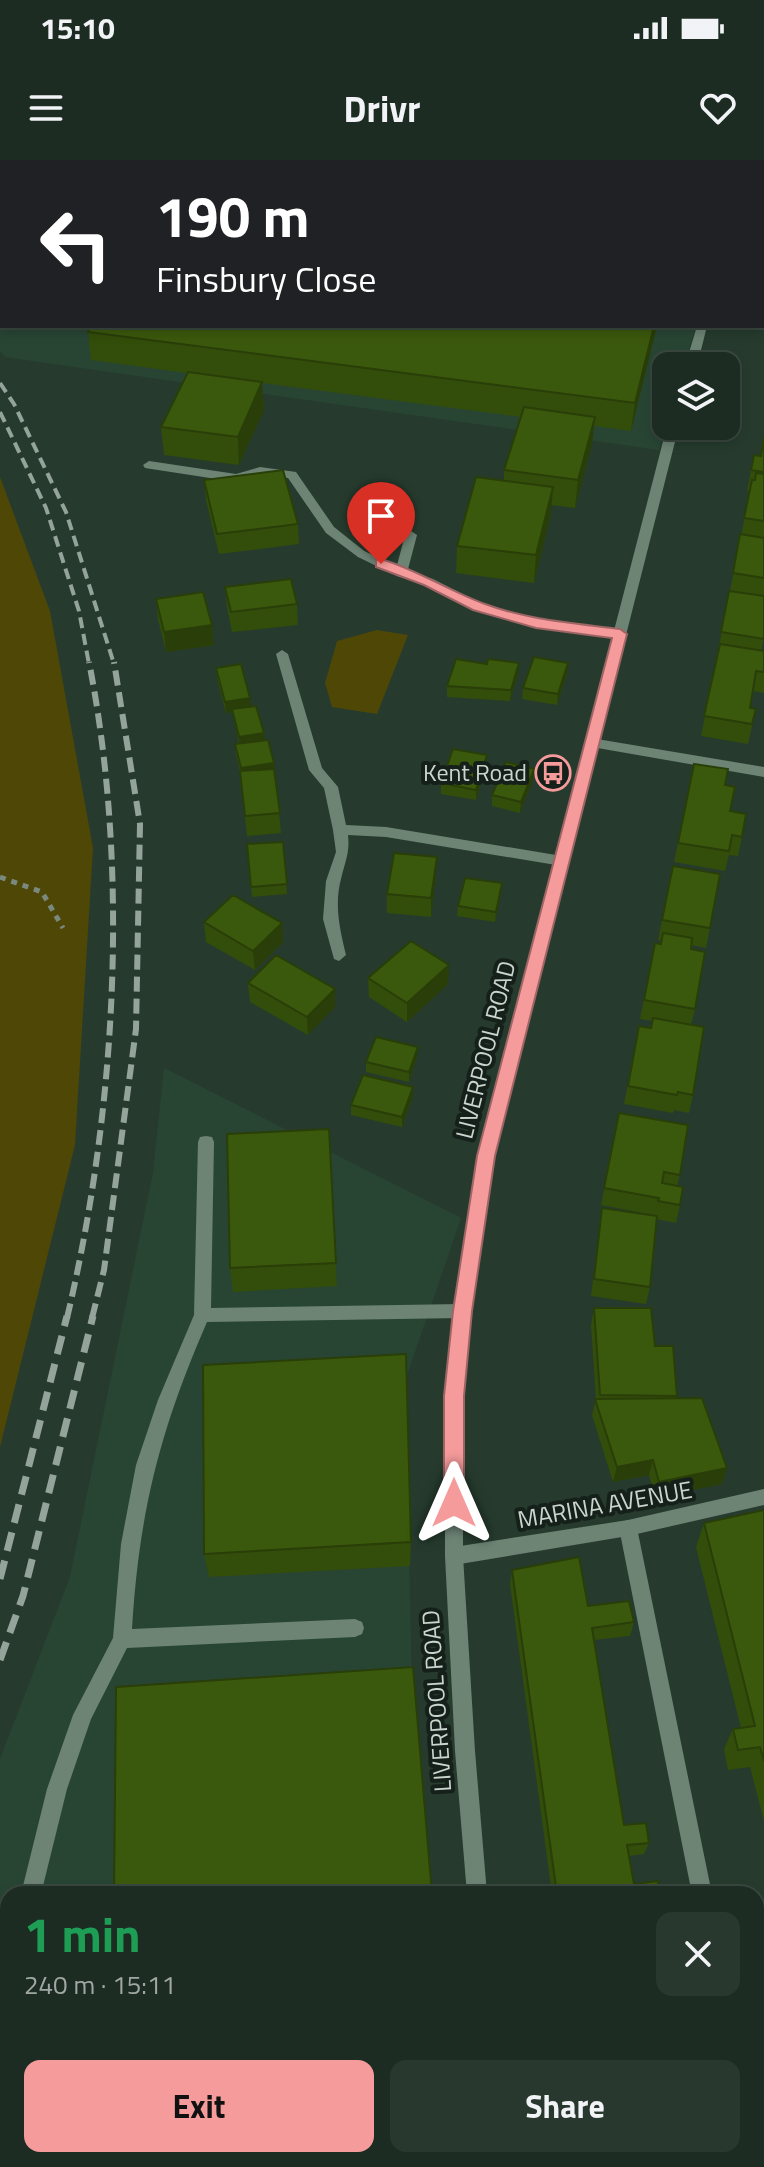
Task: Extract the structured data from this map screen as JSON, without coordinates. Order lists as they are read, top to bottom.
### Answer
{
  "streets": {
    "street": ["LIVERPOOL ROAD", "MARINA AVENUE"]
  },
  "crossings": [
    ["LIVERPOOL ROAD", "MARINA AVENUE"]
  ],
  "places": {
    "bus stop": ["Kent Road"]
  },
  "page": {
    "status": "15:10",
    "header": "Drivr",
    "turn": ["190 m", "Finsbury Close"],
    "heading": ["1 min", "240 m · 15:11"],
    "buttons": ["Exit", "Share"]
  }
}
